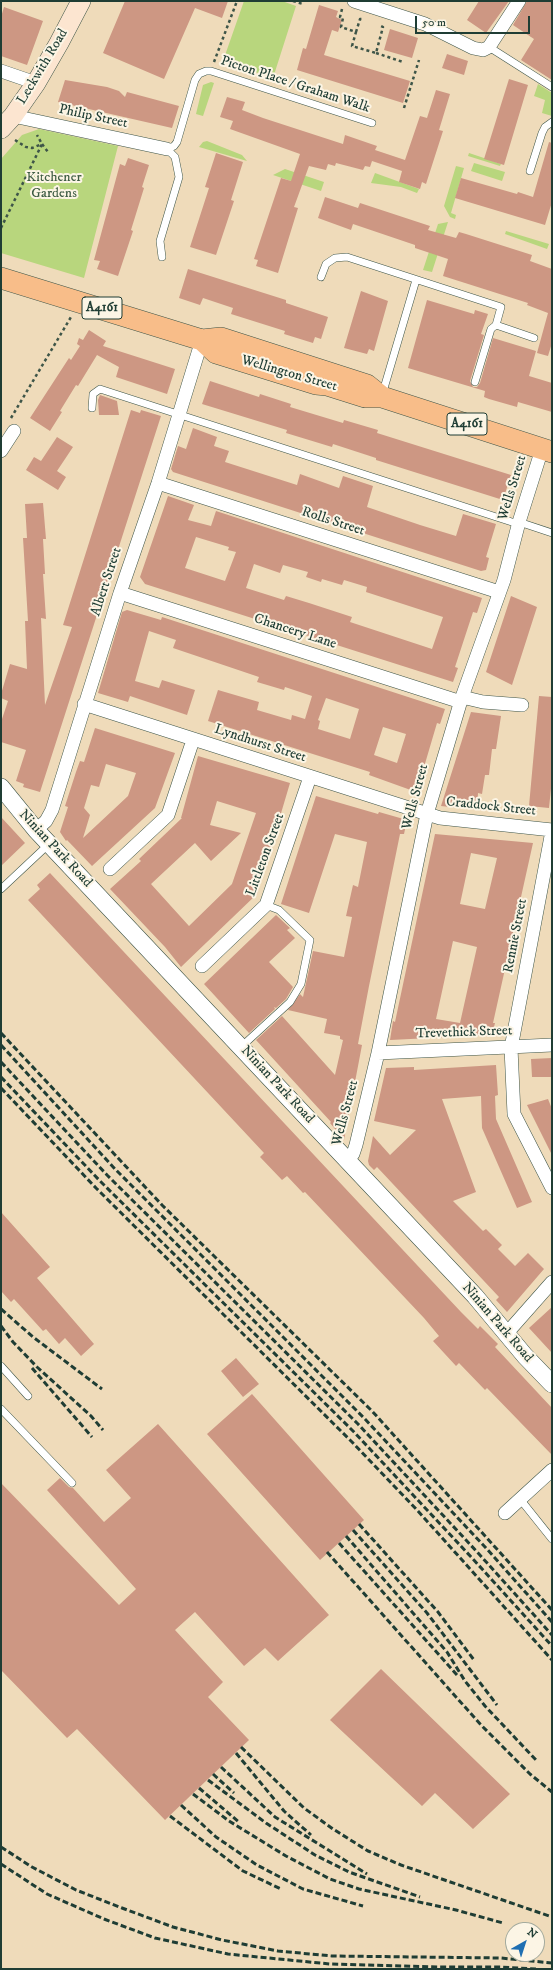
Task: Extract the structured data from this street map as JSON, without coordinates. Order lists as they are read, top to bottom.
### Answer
{
  "streets": {
    "main road": ["Leckwith Road", "A4161", "Wellington Street"],
    "street": [
      "Philip Street",
      "Wells Street",
      "Rolls Street",
      "Albert Street",
      "Chancery Lane",
      "Lyndhurst Street",
      "Craddock Street",
      "Ninian Park Road",
      "Littleton Street",
      "Rennie Street",
      "Trevethick Street"
    ],
    "lane": ["Picton Place / Graham Walk"]
  },
  "crossings": [
    ["Leckwith Road", "Philip Street"],
    ["Picton Place / Graham Walk", "Philip Street"],
    ["Wellington Street", "Wells Street"],
    ["Wellington Street", "Albert Street"],
    ["Wells Street", "Rolls Street"],
    ["Wells Street", "Chancery Lane"],
    ["Wells Street", "Lyndhurst Street"],
    ["Wells Street", "Craddock Street"],
    ["Wells Street", "Ninian Park Road"],
    ["Wells Street", "Trevethick Street"],
    ["Rolls Street", "Albert Street"],
    ["Albert Street", "Chancery Lane"],
    ["Albert Street", "Lyndhurst Street"],
    ["Albert Street", "Ninian Park Road"],
    ["Lyndhurst Street", "Craddock Street"],
    ["Lyndhurst Street", "Littleton Street"],
    ["Craddock Street", "Rennie Street"],
    ["Rennie Street", "Trevethick Street"]
  ],
  "parks": ["Kitchener Gardens"],
  "scale_bar": "50 m",
  "north": "top right"
}
